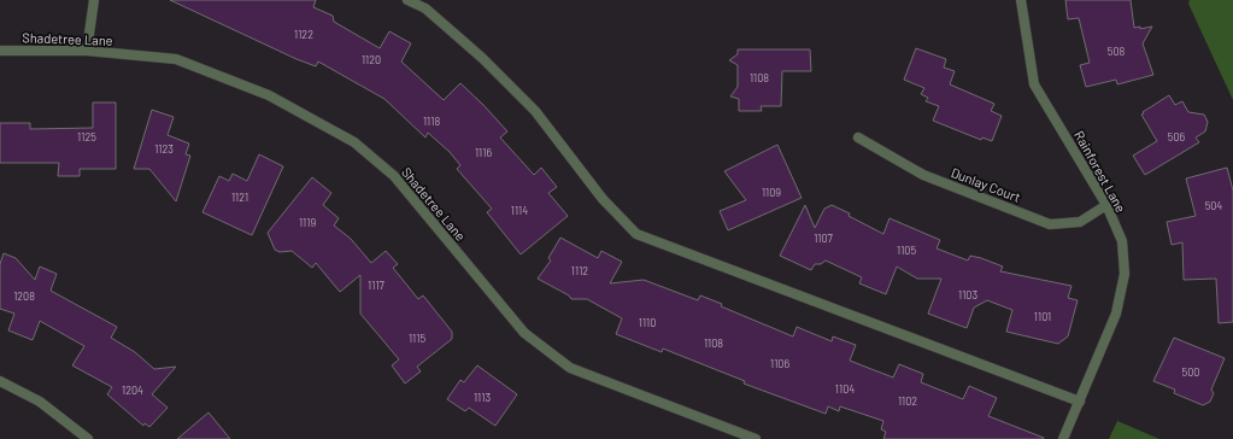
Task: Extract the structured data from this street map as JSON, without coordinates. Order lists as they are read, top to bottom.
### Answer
{
  "streets": {
    "street": ["Shadetree Lane", "Rainforest Lane", "Dunlay Court"]
  },
  "crossings": [
    ["Rainforest Lane", "Dunlay Court"]
  ],
  "house_numbers": [
    "1122",
    "508",
    "1120",
    "1108",
    "1118",
    "1125",
    "506",
    "1123",
    "1116",
    "1109",
    "1121",
    "504",
    "1114",
    "1119",
    "1107",
    "1105",
    "1112",
    "1117",
    "1103",
    "1208",
    "1101",
    "1110",
    "1115",
    "1108",
    "1106",
    "500",
    "1104",
    "1204",
    "1113",
    "1102"
  ]
}
